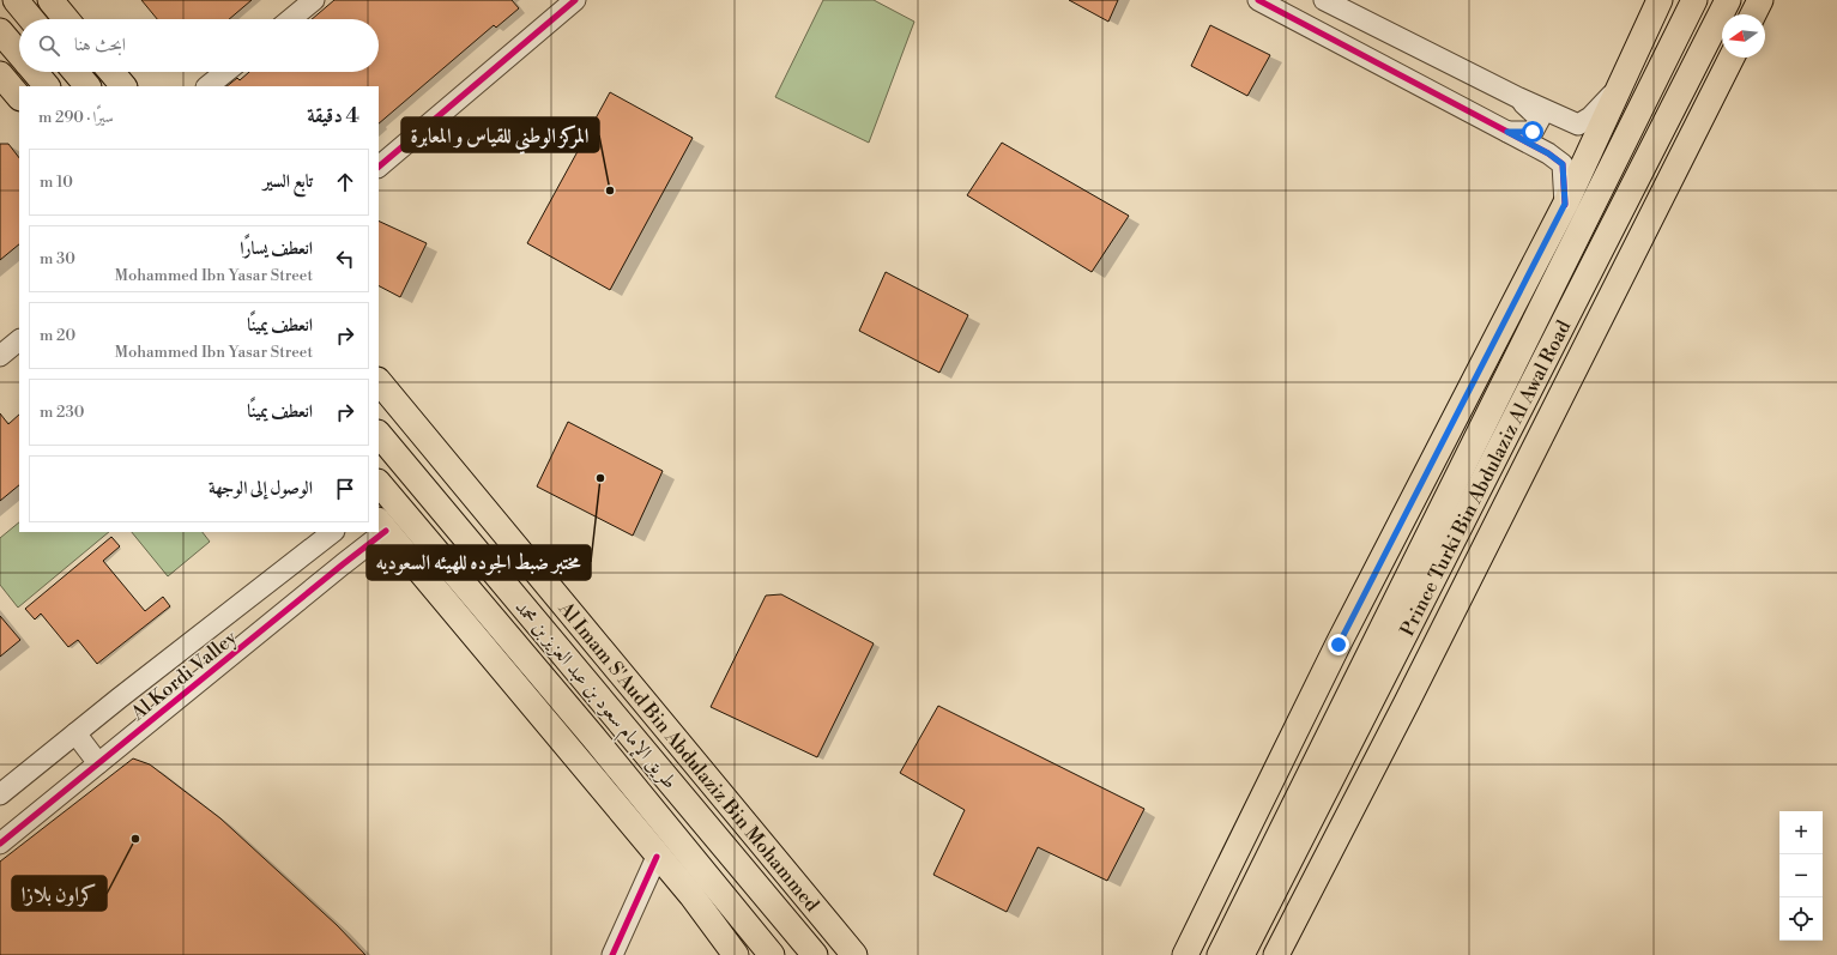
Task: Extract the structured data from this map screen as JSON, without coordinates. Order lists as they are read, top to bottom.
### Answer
{
  "streets": {
    "main road": ["Prince Turki Bin Abdulaziz Al Awal Road", "طريق الإمام سعود بن عبد العزيز بن محمد", "Al Imam S'Aud Bin Abdulaziz Bin Mohammed"],
    "street": ["Al Kordi Valley"]
  },
  "places": ["المركز الوطني للقياس و المعابرة", "مختبر ضبط الجوده للهيئه السعوديه", "كراون بلازا"],
  "north": "left",
  "page": {
    "search": "ابحث هنا",
    "heading": ["4 دقيقة", "سيرًا · 290 m"],
    "list": [
      ["تابع السير", "10 m"],
      ["انعطف يسارًا", "Mohammed Ibn Yasar Street", "30 m"],
      ["انعطف يمينًا", "Mohammed Ibn Yasar Street", "20 m"],
      ["انعطف يمينًا", "230 m"],
      "الوصول إلى الوجهة"
    ],
    "map_buttons": ["+", "−"]
  }
}
